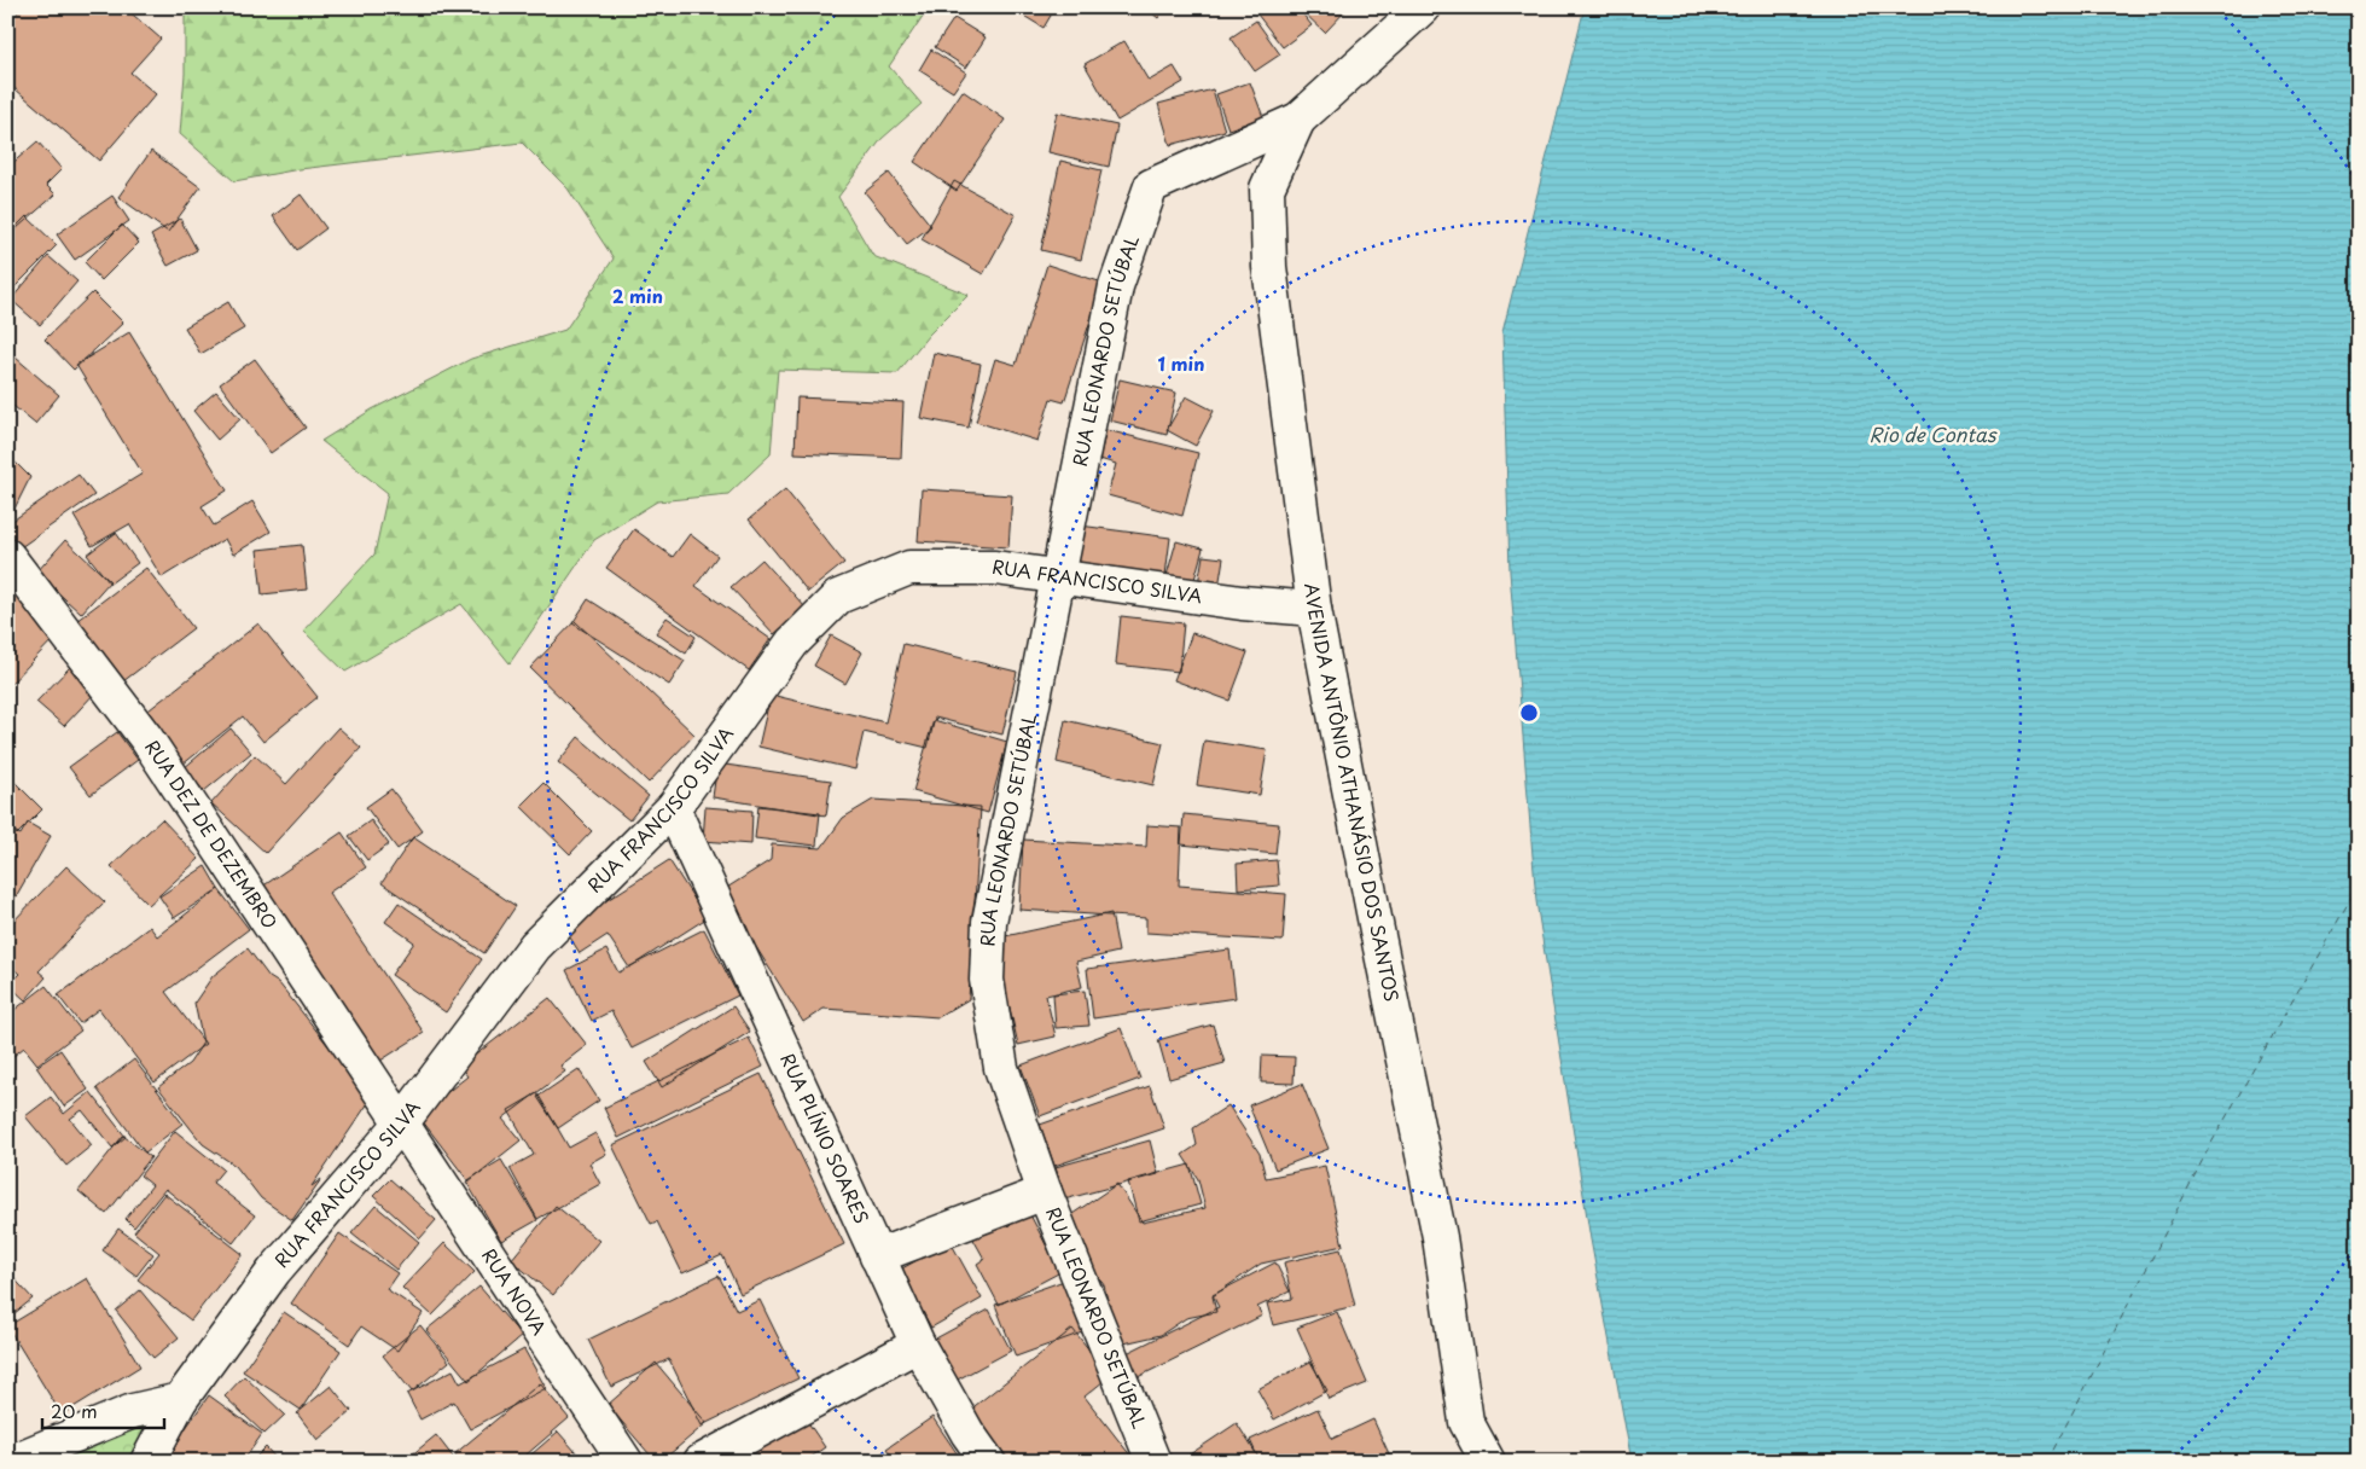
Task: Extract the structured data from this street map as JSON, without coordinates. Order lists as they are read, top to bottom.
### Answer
{
  "streets": {
    "street": [
      "RUA LEONARDO SETÚBAL",
      "RUA FRANCISCO SILVA",
      "AVENIDA ANTÔNIO ATHANÁSIO DOS SANTOS",
      "RUA DEZ DE DEZEMBRO",
      "RUA PLÍNIO SOARES",
      "RUA NOVA"
    ]
  },
  "crossings": [
    ["RUA LEONARDO SETÚBAL", "RUA FRANCISCO SILVA"],
    ["RUA LEONARDO SETÚBAL", "AVENIDA ANTÔNIO ATHANÁSIO DOS SANTOS"],
    ["RUA FRANCISCO SILVA", "AVENIDA ANTÔNIO ATHANÁSIO DOS SANTOS"],
    ["RUA FRANCISCO SILVA", "RUA DEZ DE DEZEMBRO"],
    ["RUA FRANCISCO SILVA", "RUA PLÍNIO SOARES"],
    ["RUA FRANCISCO SILVA", "RUA NOVA"],
    ["RUA DEZ DE DEZEMBRO", "RUA NOVA"]
  ],
  "water": ["Rio de Contas"],
  "scale_bar": "20 m",
  "rings": ["2 min", "1 min"]
}
